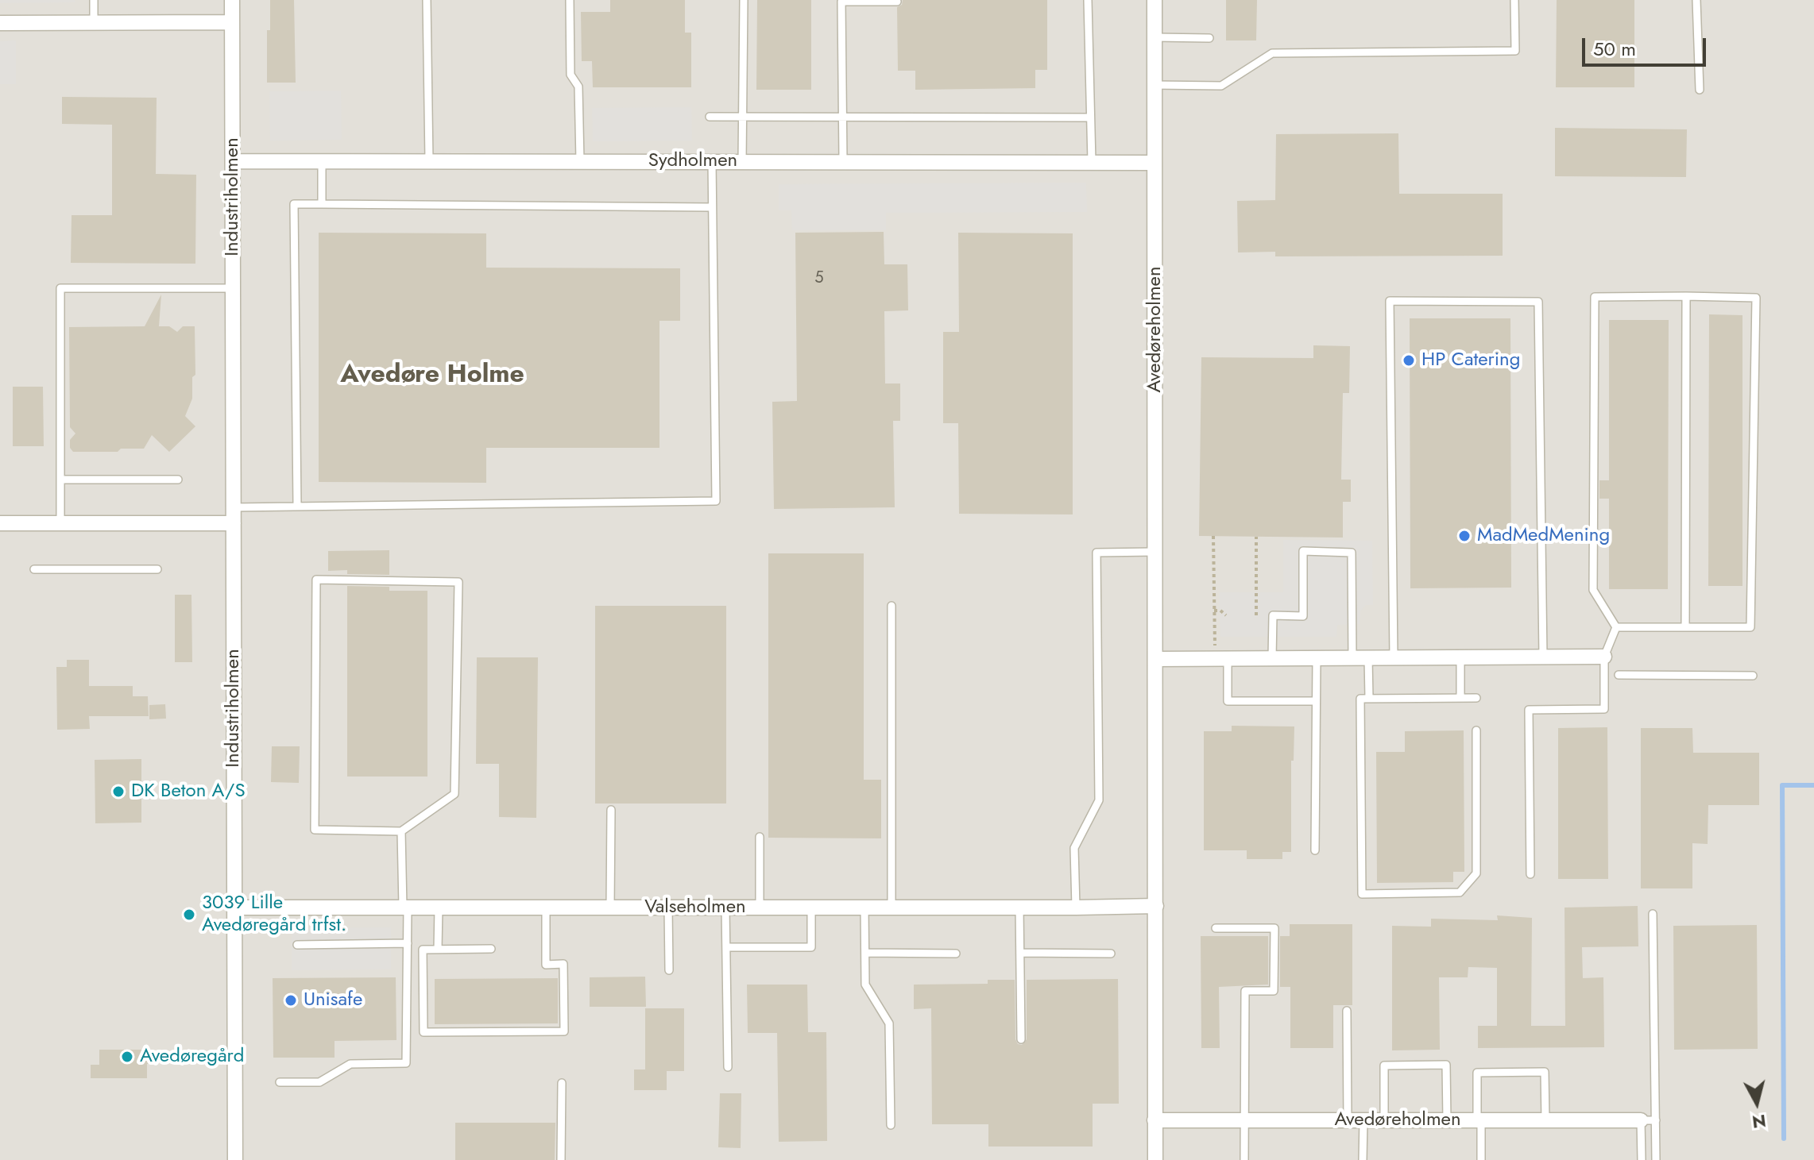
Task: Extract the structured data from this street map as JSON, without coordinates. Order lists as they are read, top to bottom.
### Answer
{
  "streets": {
    "street": [
      "Sydholmen",
      "Industriholmen",
      "Avedøreholmen",
      "Valseholmen"
    ]
  },
  "crossings": [
    ["Sydholmen", "Industriholmen"],
    ["Sydholmen", "Avedøreholmen"],
    ["Industriholmen", "Valseholmen"],
    ["Avedøreholmen", "Valseholmen"]
  ],
  "districts": ["Avedøre Holme"],
  "places": [
    "HP Catering",
    "MadMedMening",
    "DK Beton A/S",
    "3039 Lille Avedøregård trfst.",
    "Unisafe",
    "Avedøregård"
  ],
  "house_numbers": ["5"],
  "scale_bar": "50 m",
  "north": "bottom"
}
